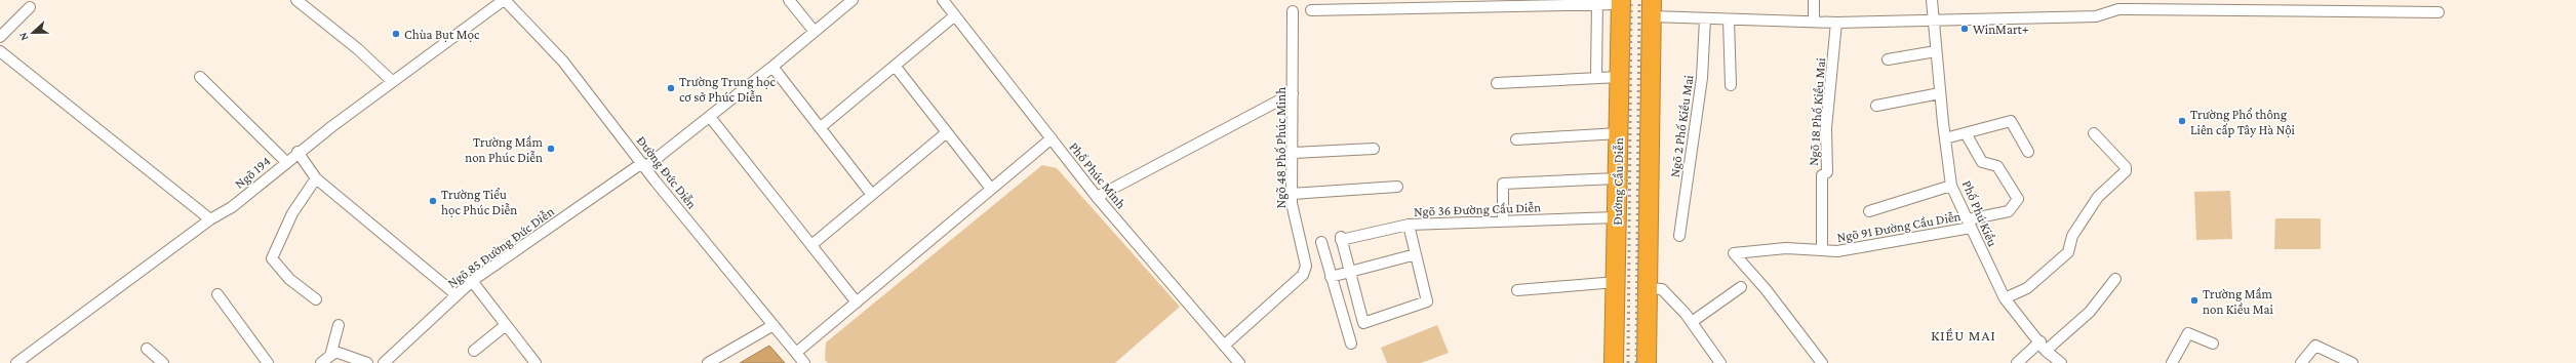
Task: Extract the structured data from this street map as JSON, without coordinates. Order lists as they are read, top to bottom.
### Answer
{
  "streets": {
    "highway": ["Đường Cầu Diễn"],
    "street": [
      "Ngõ 18 Phố Kiều Mai",
      "Ngõ 2 Phố Kiều Mai",
      "Ngõ 48 Phố Phúc Minh",
      "Ngõ 194",
      "Đường Đức Diễn",
      "Phố Phúc Minh",
      "Ngõ 36 Đường Cầu Diễn",
      "Phố Phú Kiều",
      "Ngõ 91 Đường Cầu Diễn",
      "Ngõ 85 Đường Đức Diễn"
    ]
  },
  "crossings": [
    ["Ngõ 18 Phố Kiều Mai", "Ngõ 91 Đường Cầu Diễn"],
    ["Ngõ 48 Phố Phúc Minh", "Phố Phúc Minh"],
    ["Ngõ 194", "Đường Đức Diễn"],
    ["Đường Đức Diễn", "Ngõ 85 Đường Đức Diễn"],
    ["Đường Cầu Diễn", "Ngõ 36 Đường Cầu Diễn"],
    ["Phố Phú Kiều", "Ngõ 91 Đường Cầu Diễn"]
  ],
  "districts": ["KIỀU MAI"],
  "places": [
    "WinMart+",
    "Chùa Bụt Mọc",
    "Trường Trung học cơ sở Phúc Diễn",
    "Trường Phổ thông Liên cấp Tây Hà Nội",
    "Trường Mầm non Phúc Diễn",
    "Trường Tiểu học Phúc Diễn",
    "Trường Mầm non Kiều Mai"
  ],
  "north": "left"
}
